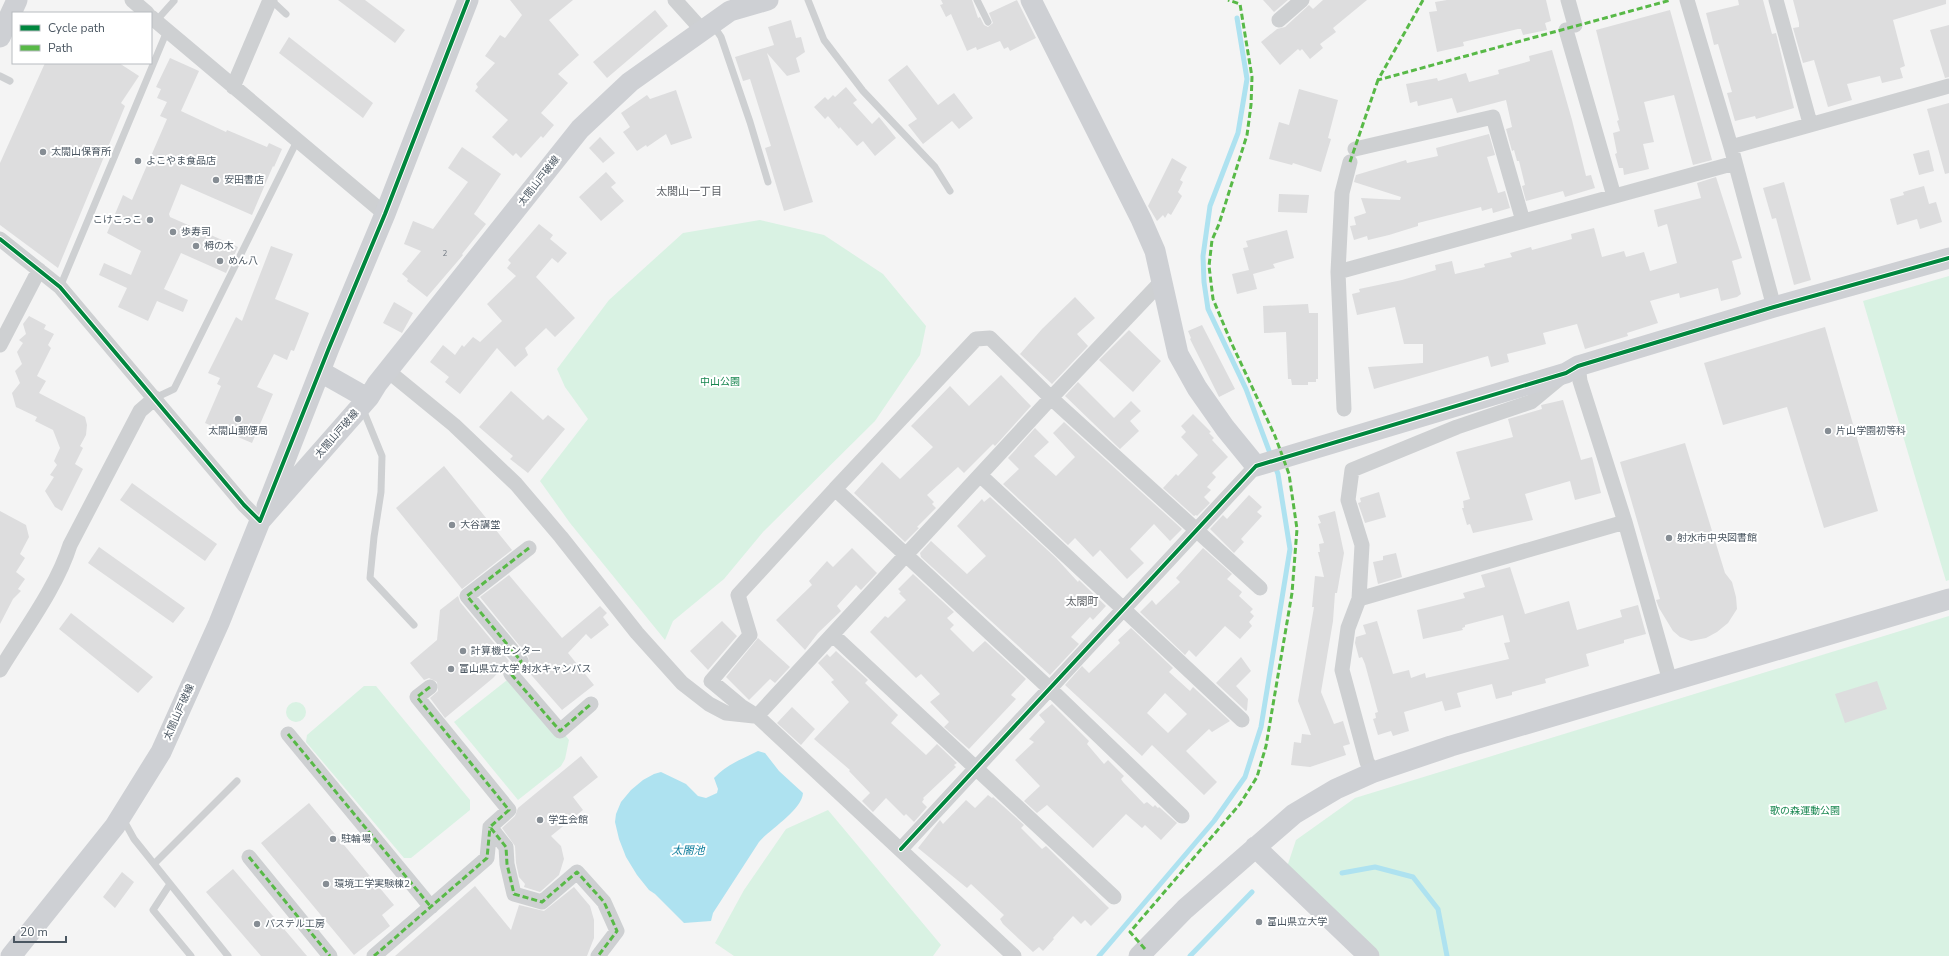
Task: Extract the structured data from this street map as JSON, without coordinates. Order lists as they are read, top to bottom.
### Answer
{
  "streets": {
    "street": ["太閤山戸破線"]
  },
  "districts": ["太閤山一丁目", "太閤町"],
  "water": ["太閤池"],
  "parks": ["中山公園", "歌の森運動公園"],
  "places": [
    "太閤山保育所",
    "よこやま食品店",
    "安田書店",
    "こけこっこ",
    "歩寿司",
    "栂の木",
    "めん八",
    "太閤山郵便局",
    "片山学園初等科",
    "大谷講堂",
    "射水市中央図書館",
    "計算機センター",
    "富山県立大学 射水キャンパス",
    "学生会館",
    "駐輪場",
    "環境工学実験棟2",
    "富山県立大学",
    "パステル工房"
  ],
  "house_numbers": ["2"],
  "legend": ["Cycle path", "Path"],
  "scale_bar": "20 m"
}
